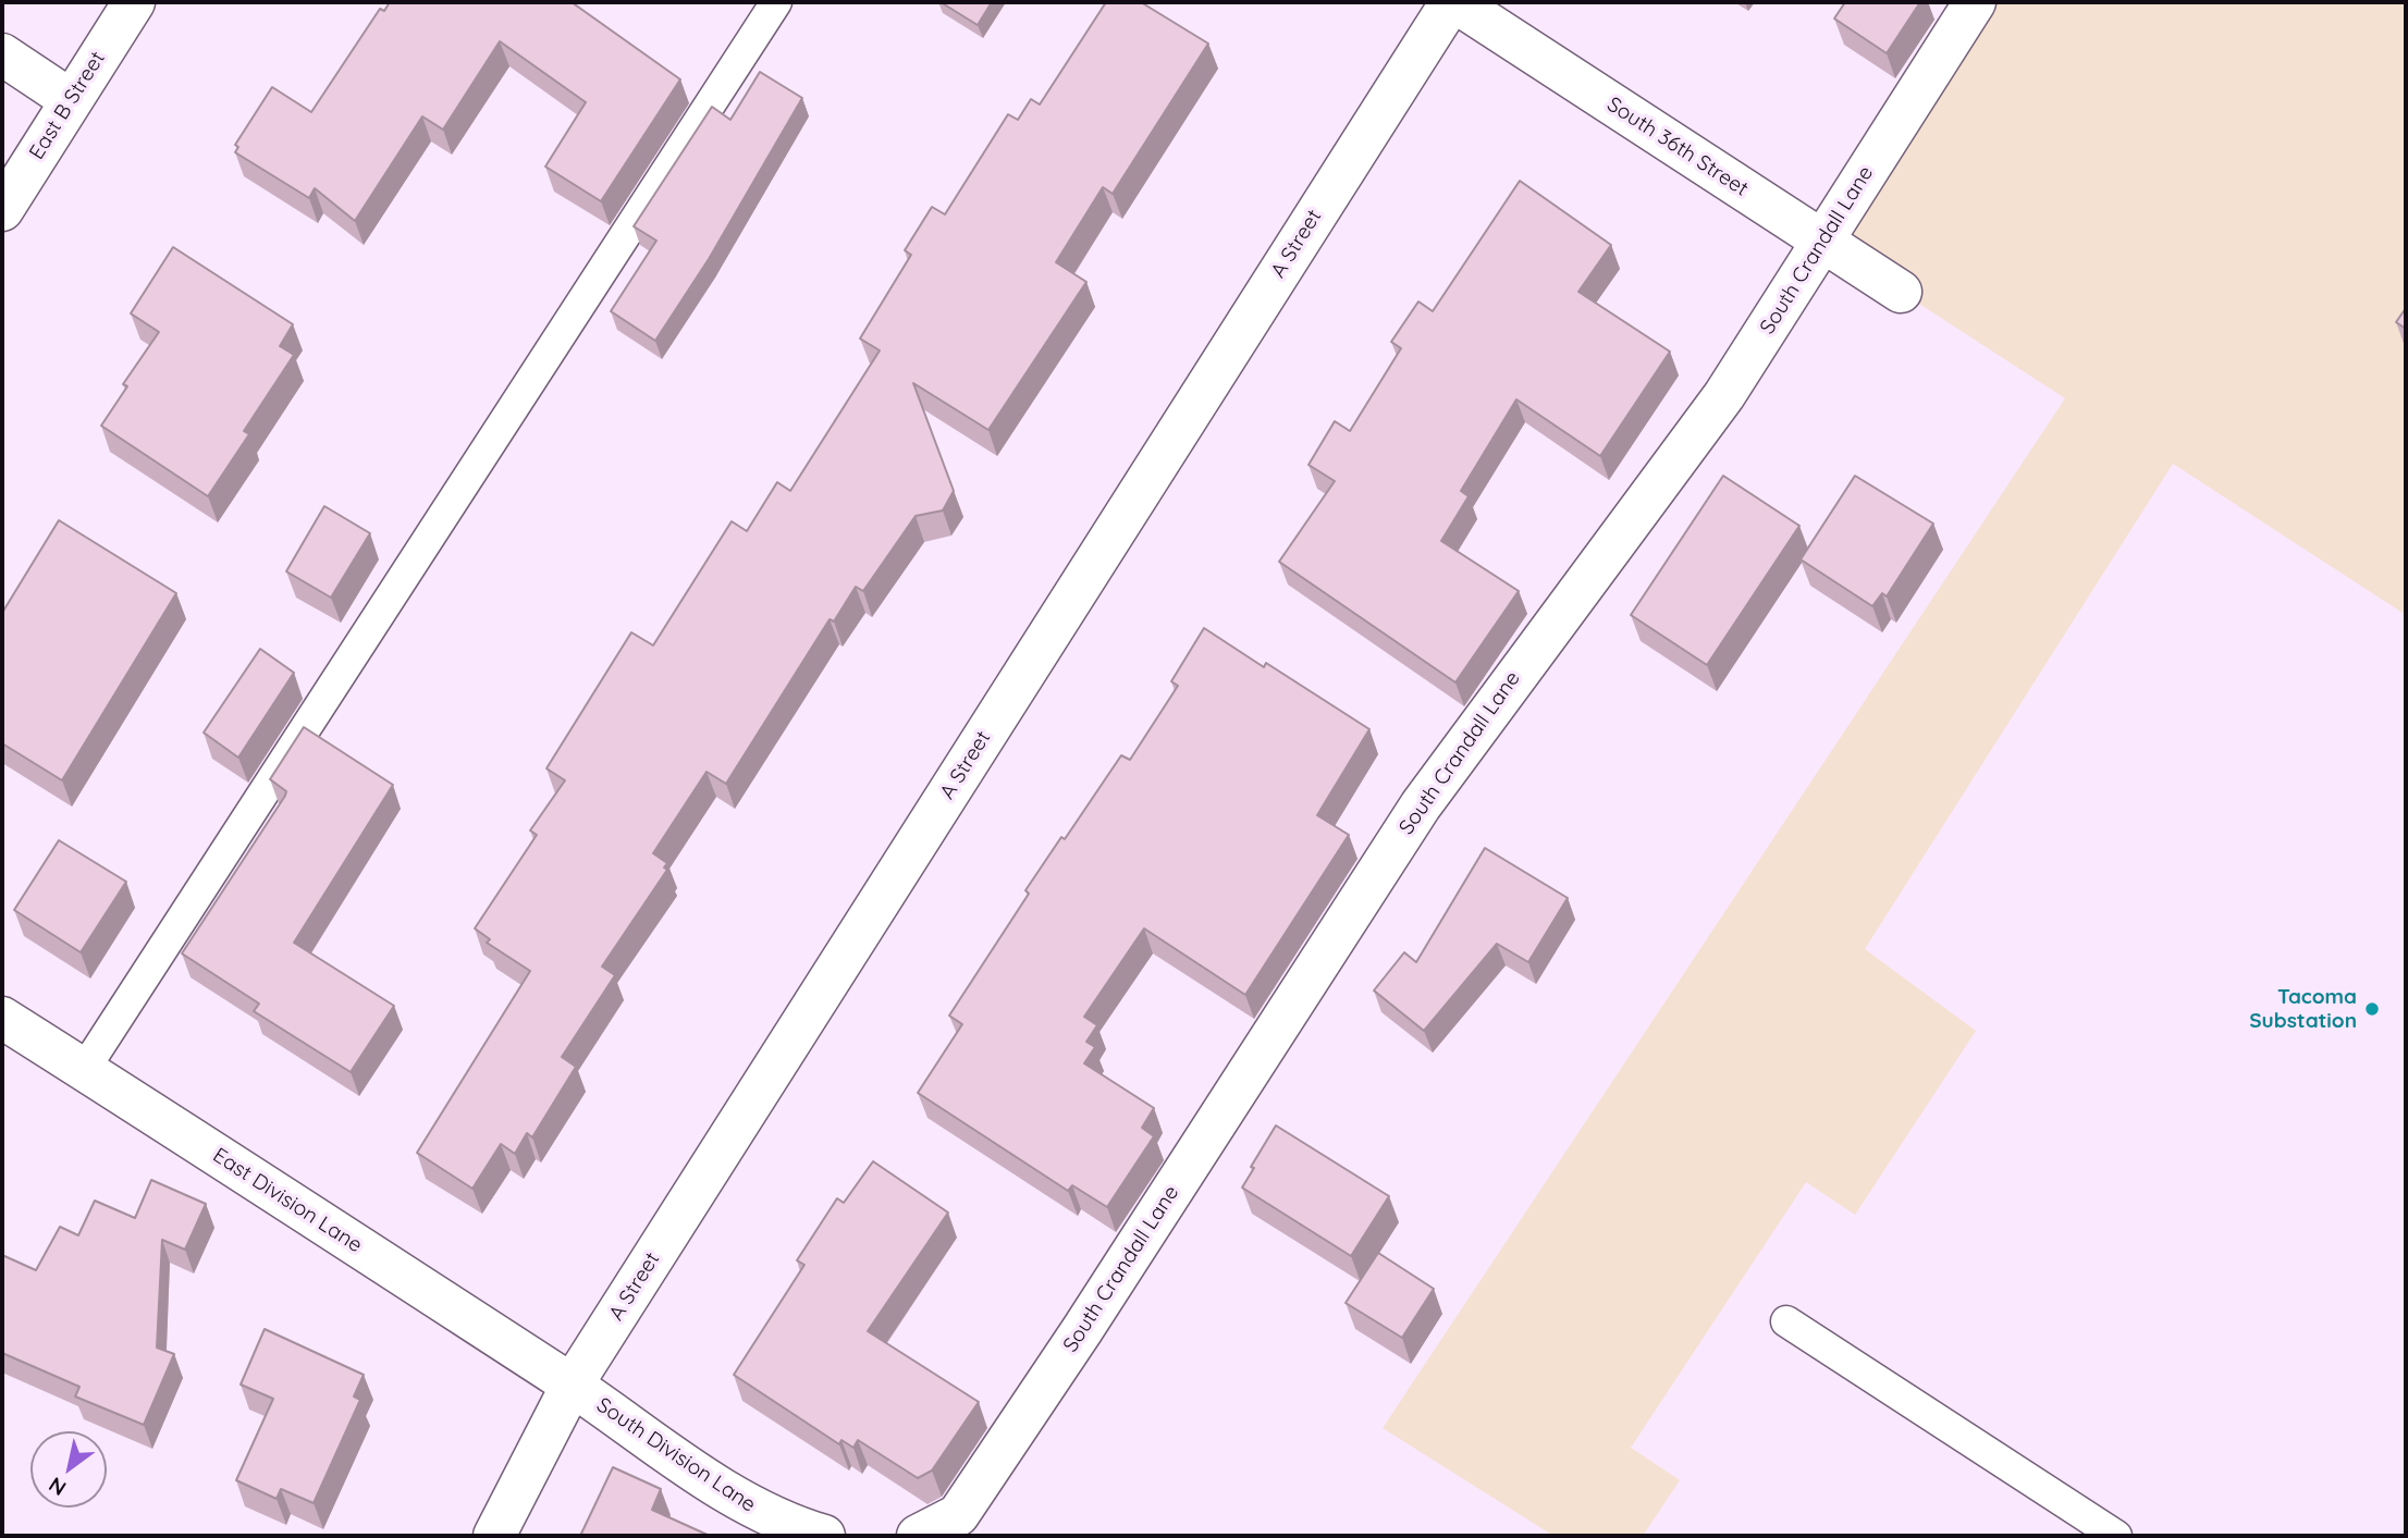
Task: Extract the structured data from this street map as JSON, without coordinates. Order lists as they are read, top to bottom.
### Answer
{
  "streets": {
    "street": [
      "East B Street",
      "South 36th Street",
      "A Street",
      "South Crandall Lane",
      "East Division Lane",
      "South Division Lane"
    ]
  },
  "crossings": [
    ["South 36th Street", "A Street"],
    ["South 36th Street", "South Crandall Lane"],
    ["A Street", "East Division Lane"],
    ["A Street", "South Division Lane"],
    ["East Division Lane", "South Division Lane"]
  ],
  "places": ["Tacoma Substation"],
  "north": "bottom left"
}
